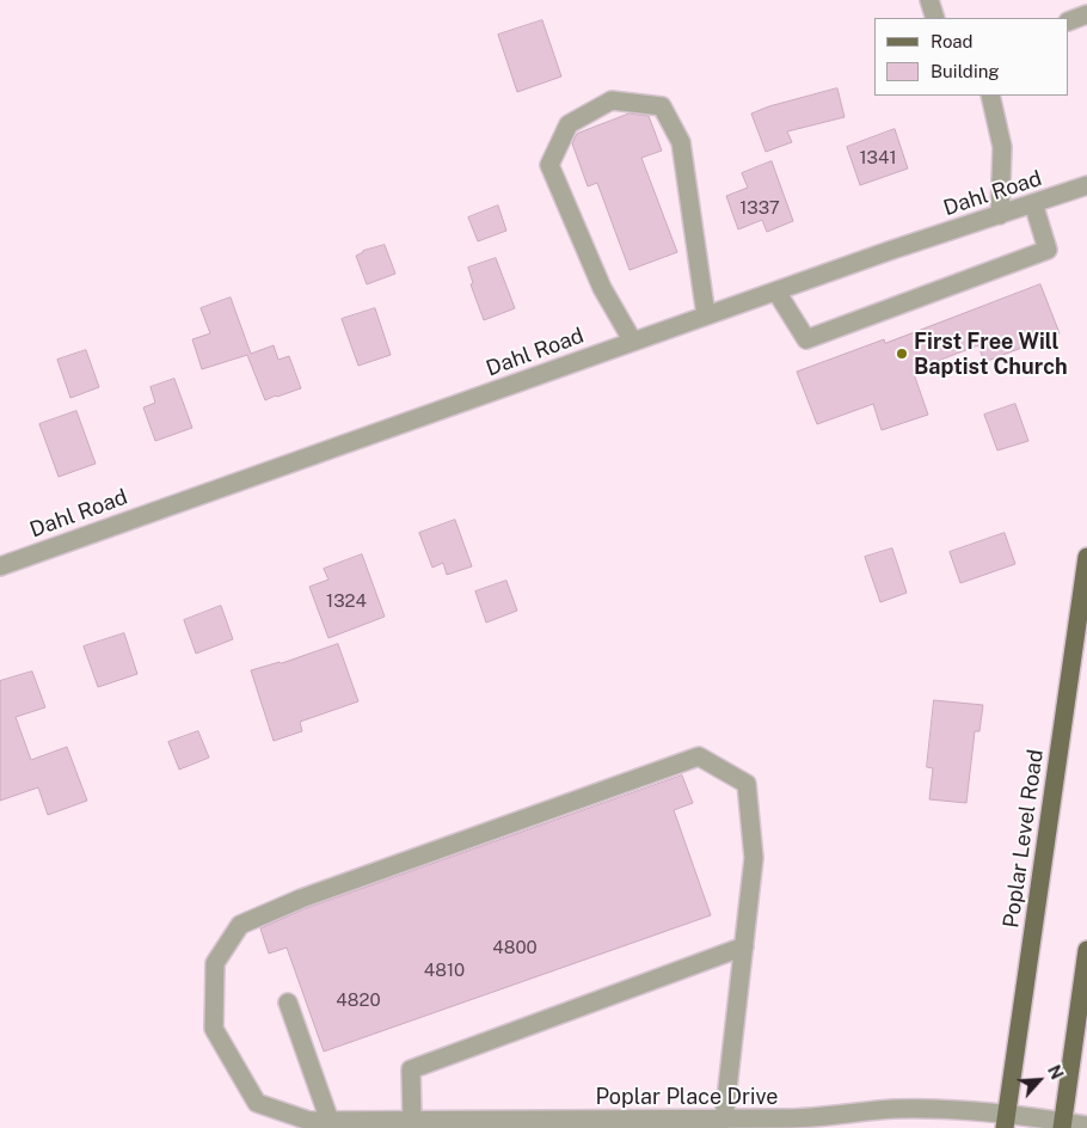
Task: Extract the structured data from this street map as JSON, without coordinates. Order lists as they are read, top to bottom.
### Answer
{
  "streets": {
    "main road": ["Poplar Level Road"],
    "street": ["Dahl Road", "Poplar Place Drive"]
  },
  "crossings": [
    ["Poplar Level Road", "Poplar Place Drive"]
  ],
  "places": ["First Free Will Baptist Church"],
  "house_numbers": [
    "1341",
    "1337",
    "1324",
    "4800",
    "4810",
    "4820"
  ],
  "legend": ["Road", "Building"],
  "north": "top right"
}
